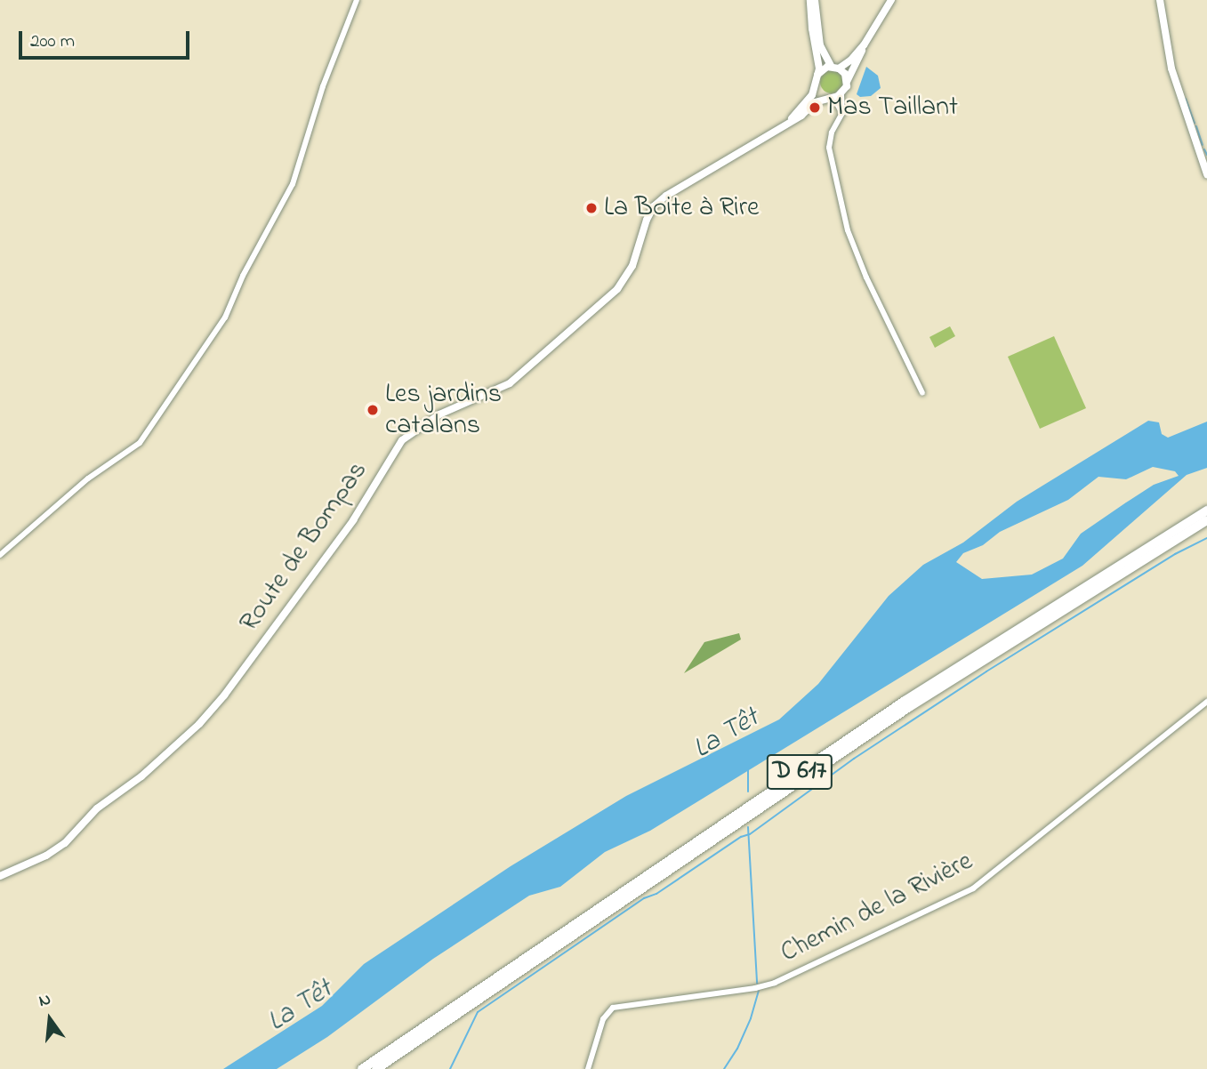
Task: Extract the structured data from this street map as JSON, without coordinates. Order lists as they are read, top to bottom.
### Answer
{
  "streets": {
    "highway": ["D 617"],
    "main road": ["Route de Bompas"],
    "street": ["Chemin de la Rivière"]
  },
  "water": ["La Têt"],
  "places": ["Mas Taillant", "La Boite à Rire", "Les jardins catalans"],
  "scale_bar": "200 m",
  "north": "top"
}
